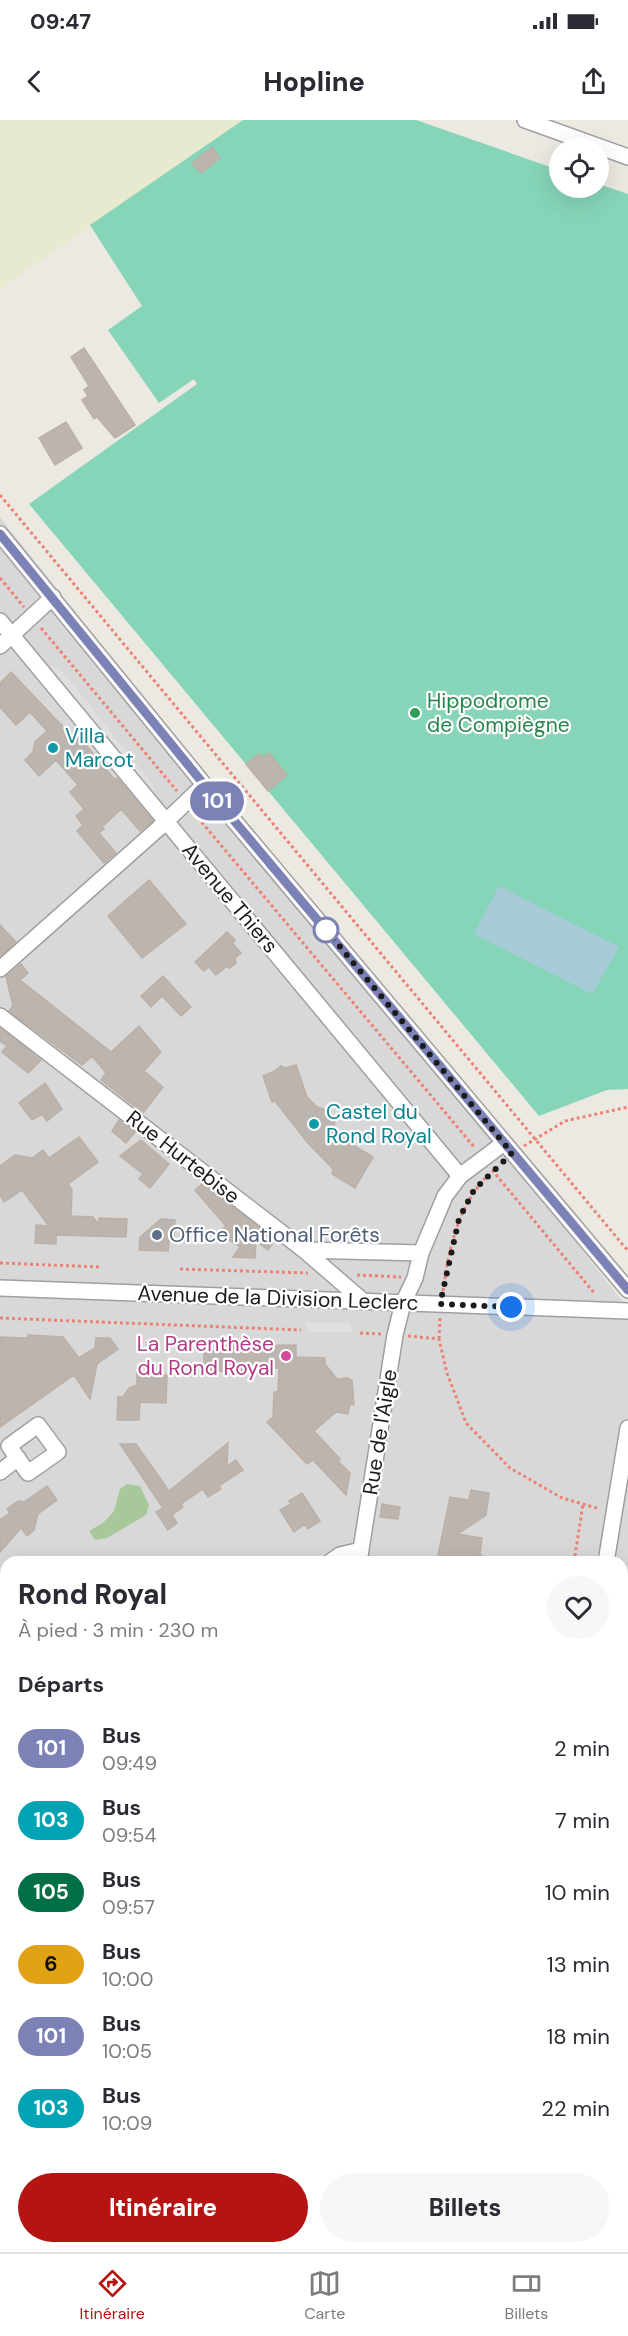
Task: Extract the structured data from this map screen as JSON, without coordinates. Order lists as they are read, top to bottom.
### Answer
{
  "streets": {
    "street": [
      "Avenue Thiers",
      "Rue Hurtebise",
      "Avenue de la Division Leclerc",
      "Rue de l'Aigle"
    ]
  },
  "crossings": [
    ["Avenue Thiers", "Rue de l'Aigle"],
    ["Rue Hurtebise", "Avenue de la Division Leclerc"],
    ["Avenue de la Division Leclerc", "Rue de l'Aigle"]
  ],
  "places": [
    "Hippodrome de Compiègne",
    "Villa Marcot",
    "Castel du Rond Royal",
    "Office National Forêts",
    "La Parenthèse du Rond Royal"
  ],
  "lines": ["bus line 101"],
  "page": {
    "status": "09:47",
    "header": "Hopline",
    "on_map": "101",
    "heading": [
      ["Rond Royal", "À pied · 3 min · 230 m"],
      "Départs"
    ],
    "list": [
      {
        "mark": "101",
        "name": "Bus",
        "note": "09:49",
        "value": "2 min"
      },
      {
        "mark": "103",
        "name": "Bus",
        "note": "09:54",
        "value": "7 min"
      },
      {
        "mark": "105",
        "name": "Bus",
        "note": "09:57",
        "value": "10 min"
      },
      {
        "mark": "6",
        "name": "Bus",
        "note": "10:00",
        "value": "13 min"
      },
      {
        "mark": "101",
        "name": "Bus",
        "note": "10:05",
        "value": "18 min"
      },
      {
        "mark": "103",
        "name": "Bus",
        "note": "10:09",
        "value": "22 min"
      }
    ],
    "buttons": ["Itinéraire", "Billets"],
    "tabs": ["Itinéraire", "Carte", "Billets"]
  }
}
